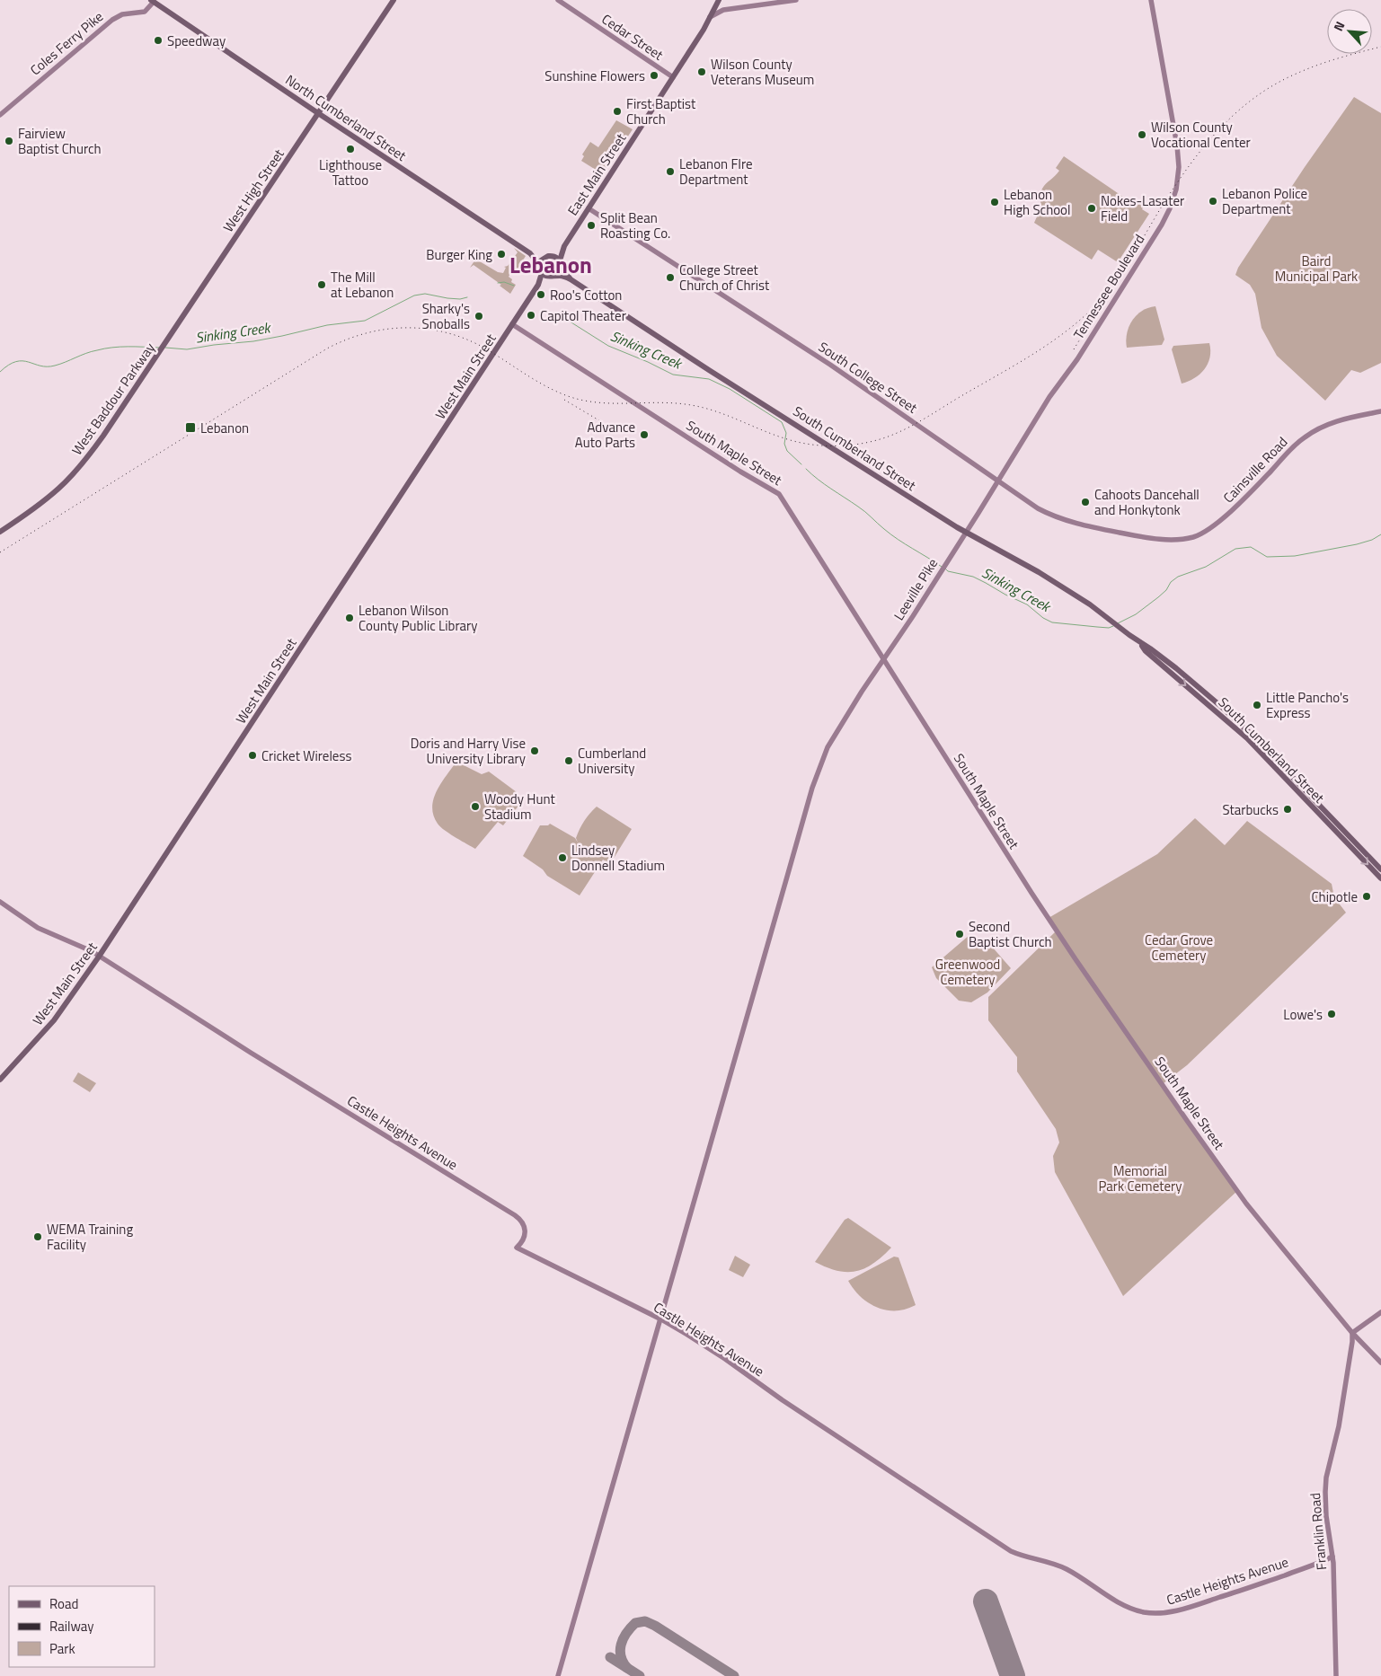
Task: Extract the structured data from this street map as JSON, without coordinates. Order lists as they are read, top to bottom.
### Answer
{
  "streets": {
    "main road": [
      "North Cumberland Street",
      "East Main Street",
      "West High Street",
      "West Main Street",
      "West Baddour Parkway",
      "South Cumberland Street"
    ],
    "street": [
      "Cedar Street",
      "Coles Ferry Pike",
      "Tennessee Boulevard",
      "South College Street",
      "South Maple Street",
      "Cainsville Road",
      "Leeville Pike",
      "Castle Heights Avenue",
      "Franklin Road"
    ]
  },
  "crossings": [
    ["Cedar Street", "East Main Street"],
    ["Coles Ferry Pike", "North Cumberland Street"],
    ["North Cumberland Street", "East Main Street"],
    ["North Cumberland Street", "West High Street"],
    ["North Cumberland Street", "West Main Street"],
    ["North Cumberland Street", "South Cumberland Street"],
    ["East Main Street", "West Main Street"],
    ["East Main Street", "South College Street"],
    ["East Main Street", "South Cumberland Street"],
    ["West High Street", "West Baddour Parkway"],
    ["Tennessee Boulevard", "South College Street"],
    ["Tennessee Boulevard", "South Cumberland Street"],
    ["Tennessee Boulevard", "Leeville Pike"],
    ["West Main Street", "South Cumberland Street"],
    ["West Main Street", "South Maple Street"],
    ["West Main Street", "Castle Heights Avenue"],
    ["South College Street", "Cainsville Road"],
    ["South Cumberland Street", "Leeville Pike"],
    ["South Maple Street", "Leeville Pike"],
    ["South Maple Street", "Franklin Road"],
    ["Leeville Pike", "Castle Heights Avenue"],
    ["Castle Heights Avenue", "Franklin Road"]
  ],
  "districts": ["Lebanon"],
  "water": ["Sinking Creek"],
  "parks": [
    "Baird Municipal Park",
    "Cedar Grove Cemetery",
    "Greenwood Cemetery",
    "Memorial Park Cemetery"
  ],
  "places": {
    "other": [
      "Speedway",
      "Wilson County Veterans Museum",
      "Sunshine Flowers",
      "First Baptist Church",
      "Wilson County Vocational Center",
      "Fairview Baptist Church",
      "Lighthouse Tattoo",
      "Lebanon FIre Department",
      "Lebanon Police Department",
      "Lebanon High School",
      "Nokes-Lasater Field",
      "Split Bean Roasting Co.",
      "Burger King",
      "College Street Church of Christ",
      "The Mill at Lebanon",
      "Roo's Cotton",
      "Capitol Theater",
      "Sharky's Snoballs",
      "Advance Auto Parts",
      "Cahoots Dancehall and Honkytonk",
      "Lebanon Wilson County Public Library",
      "Little Pancho's Express",
      "Doris and Harry Vise University Library",
      "Cricket Wireless",
      "Cumberland University",
      "Woody Hunt Stadium",
      "Starbucks",
      "Lindsey Donnell Stadium",
      "Chipotle",
      "Second Baptist Church",
      "Lowe's",
      "WEMA Training Facility"
    ],
    "transit": ["Lebanon"]
  },
  "legend": ["Road", "Railway", "Park"],
  "north": "top left"
}
